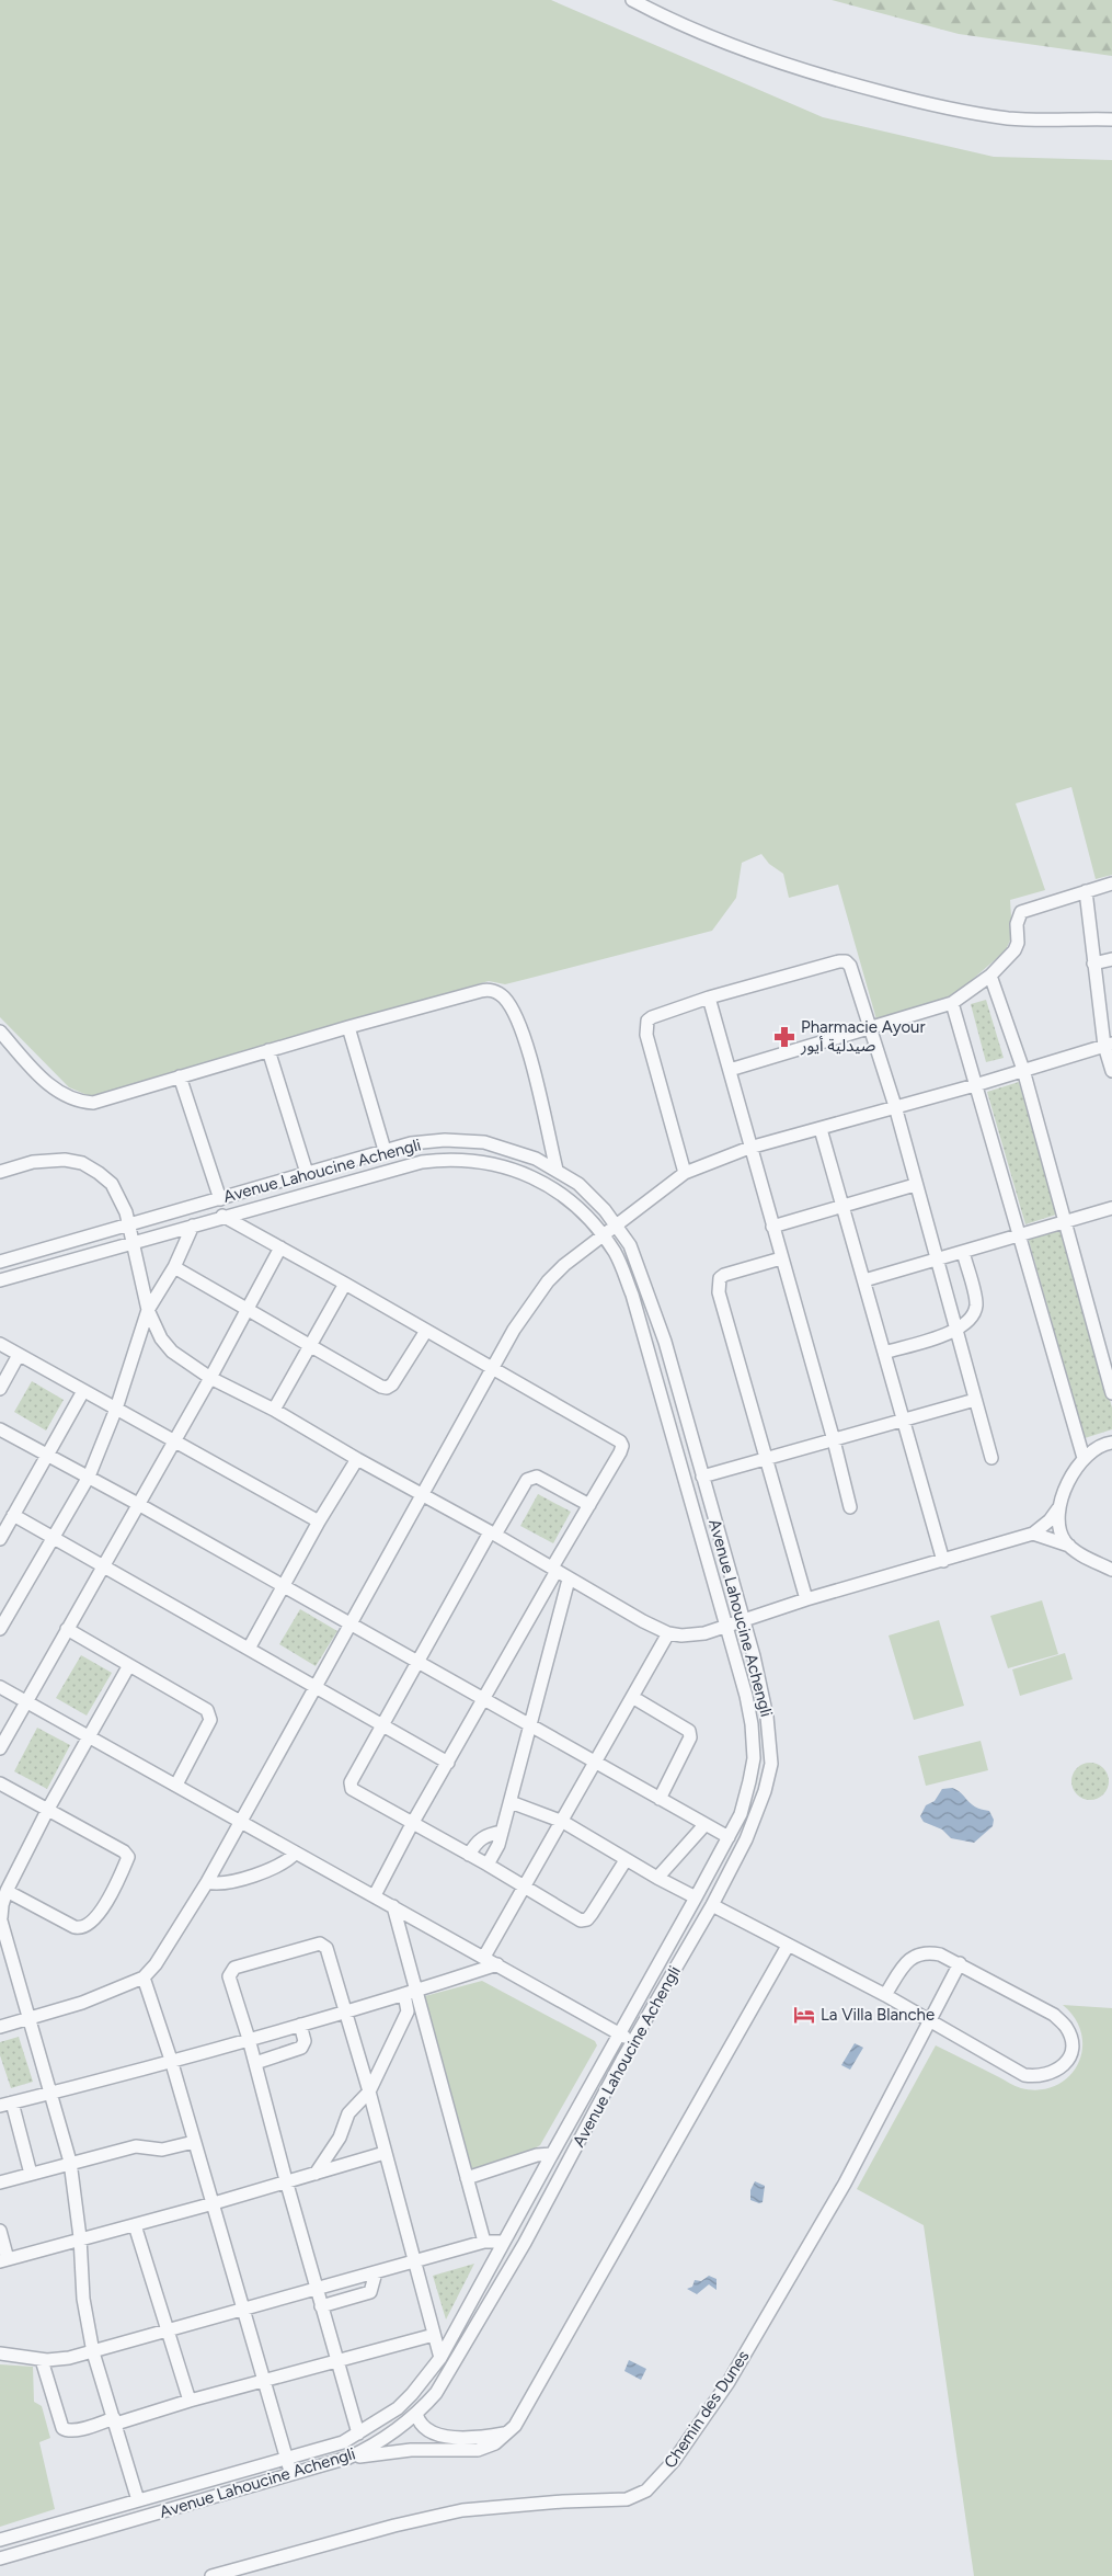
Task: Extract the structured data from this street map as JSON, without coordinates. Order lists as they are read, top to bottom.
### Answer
{
  "streets": {
    "street": ["Avenue Lahoucine Achengli", "Chemin des Dunes"]
  },
  "places": {
    "pharmacy": ["Pharmacie Ayour صيدلية أيور"],
    "hotel": ["La Villa Blanche"]
  }
}
